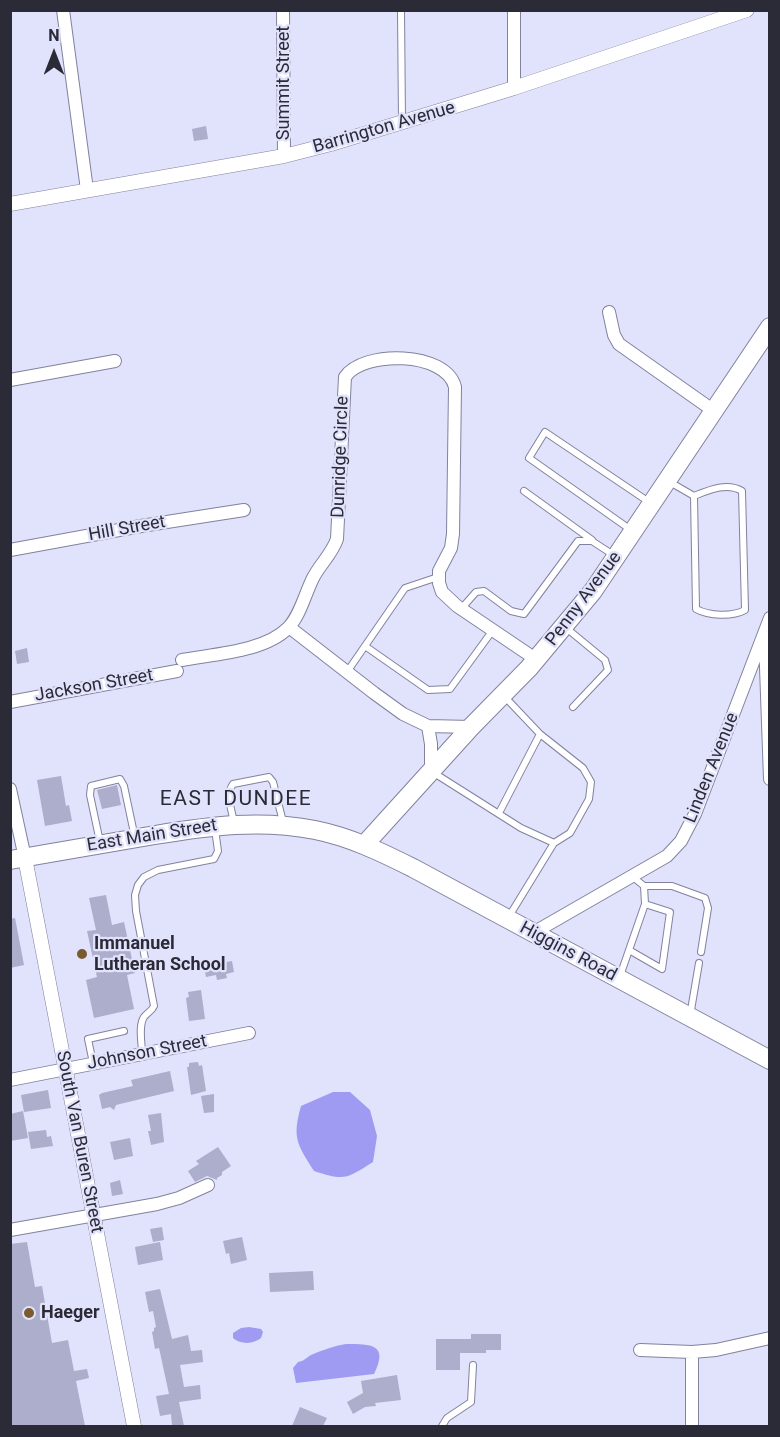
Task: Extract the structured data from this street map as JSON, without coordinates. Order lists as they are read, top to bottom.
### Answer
{
  "streets": {
    "main road": ["Penny Avenue", "East Main Street", "Higgins Road"],
    "street": [
      "Summit Street",
      "Barrington Avenue",
      "Dunridge Circle",
      "Hill Street",
      "Jackson Street",
      "Linden Avenue",
      "Johnson Street",
      "South Van Buren Street"
    ]
  },
  "crossings": [
    ["Summit Street", "Barrington Avenue"],
    ["Dunridge Circle", "Jackson Street"],
    ["Penny Avenue", "East Main Street"],
    ["Penny Avenue", "Higgins Road"],
    ["Linden Avenue", "Higgins Road"],
    ["East Main Street", "Higgins Road"],
    ["East Main Street", "South Van Buren Street"],
    ["Johnson Street", "South Van Buren Street"]
  ],
  "districts": ["EAST DUNDEE"],
  "places": ["Immanuel Lutheran School", "Haeger"],
  "north": "top"
}
